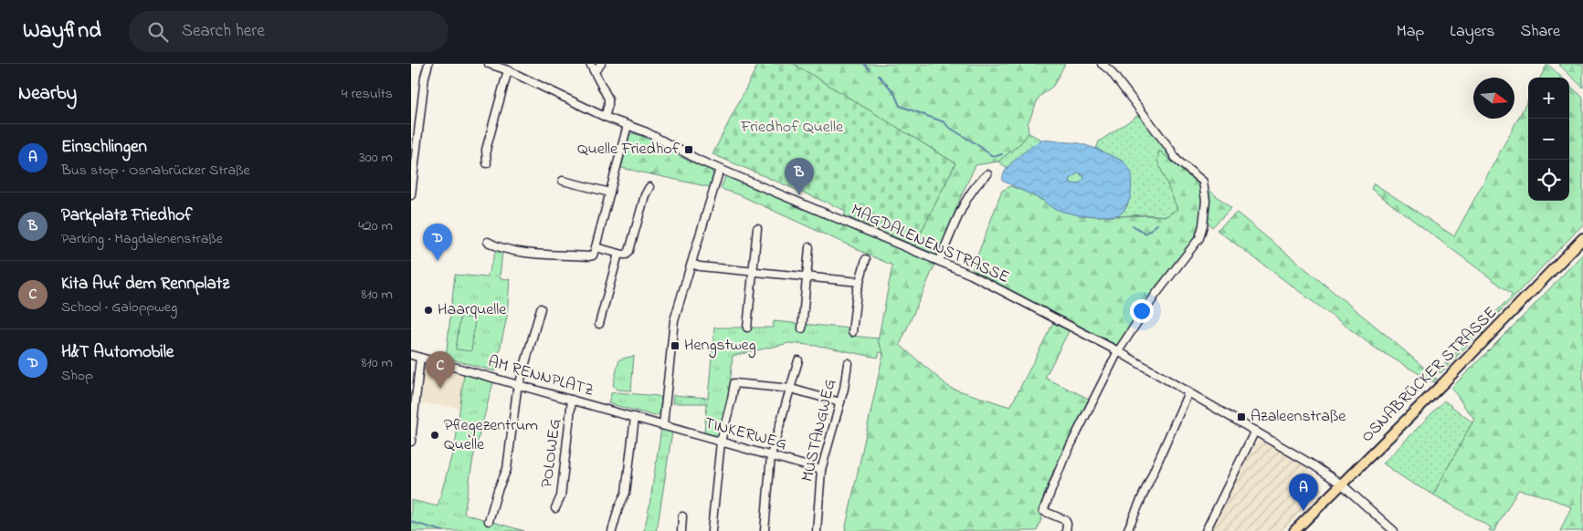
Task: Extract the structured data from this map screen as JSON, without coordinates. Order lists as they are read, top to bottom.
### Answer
{
  "streets": {
    "main road": ["OSNABRÜCKER STRASSE"],
    "street": [
      "MAGDALENENSTRASSE",
      "AM RENNPLATZ",
      "MUSTANGWEG",
      "TINKERWEG",
      "POLOWEG"
    ]
  },
  "crossings": [
    ["MAGDALENENSTRASSE", "OSNABRÜCKER STRASSE"],
    ["AM RENNPLATZ", "TINKERWEG"],
    ["AM RENNPLATZ", "POLOWEG"],
    ["MUSTANGWEG", "TINKERWEG"]
  ],
  "parks": ["Friedhof Quelle"],
  "places": {
    "transit": ["Quelle Friedhof", "Hengstweg", "Azaleenstraße"],
    "other": ["Haarquelle", "Pflegezentrum Quelle"]
  },
  "north": "right",
  "page": {
    "header": "Wayfind",
    "search": "Search here",
    "nav": ["Map", "Layers", "Share"],
    "heading": ["Nearby", "4 results"],
    "map_buttons": ["+", "−"],
    "list": [
      {
        "mark": "A",
        "name": "Einschlingen",
        "note": "Bus stop · Osnabrücker Straße",
        "value": "300 m"
      },
      {
        "mark": "B",
        "name": "Parkplatz Friedhof",
        "note": "Parking · Magdalenenstraße",
        "value": "420 m"
      },
      {
        "mark": "C",
        "name": "Kita Auf dem Rennplatz",
        "note": "School · Galoppweg",
        "value": "810 m"
      },
      {
        "mark": "D",
        "name": "H&T Automobile",
        "note": "Shop",
        "value": "810 m"
      }
    ],
    "pins": [
      "B",
      "D",
      "C",
      "A"
    ]
  }
}
